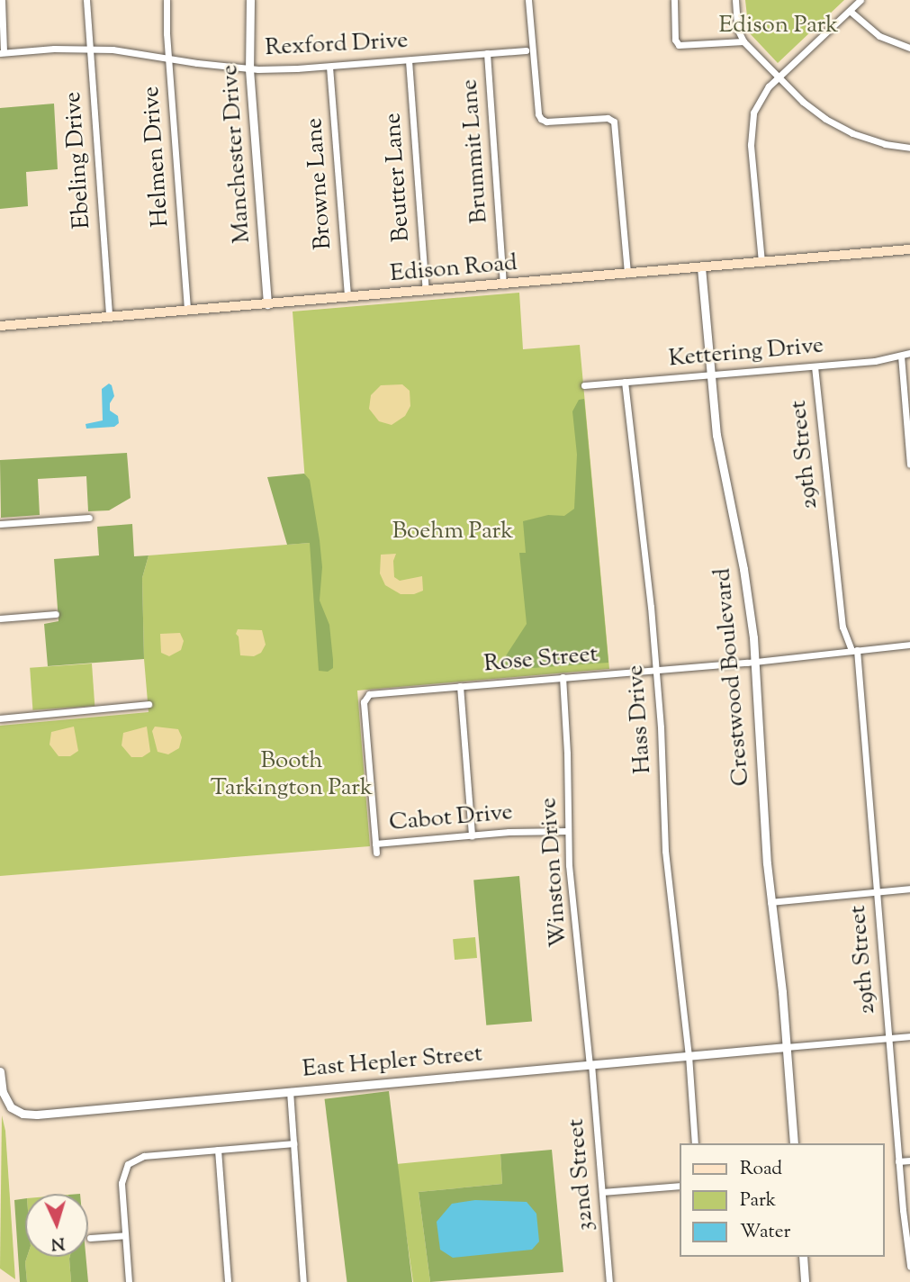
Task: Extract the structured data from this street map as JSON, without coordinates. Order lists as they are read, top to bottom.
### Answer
{
  "streets": {
    "main road": ["Edison Road"],
    "street": [
      "Rexford Drive",
      "Brummit Lane",
      "Manchester Drive",
      "Helmen Drive",
      "Ebeling Drive",
      "Beutter Lane",
      "Browne Lane",
      "Kettering Drive",
      "29th Street",
      "Rose Street",
      "Crestwood Boulevard",
      "Hass Drive",
      "Cabot Drive",
      "Winston Drive",
      "East Hepler Street",
      "32nd Street"
    ]
  },
  "crossings": [
    ["Rexford Drive", "Brummit Lane"],
    ["Rexford Drive", "Manchester Drive"],
    ["Rexford Drive", "Helmen Drive"],
    ["Rexford Drive", "Ebeling Drive"],
    ["Rexford Drive", "Beutter Lane"],
    ["Rexford Drive", "Browne Lane"],
    ["Brummit Lane", "Edison Road"],
    ["Manchester Drive", "Edison Road"],
    ["Helmen Drive", "Edison Road"],
    ["Ebeling Drive", "Edison Road"],
    ["Beutter Lane", "Edison Road"],
    ["Browne Lane", "Edison Road"],
    ["Edison Road", "Crestwood Boulevard"],
    ["Kettering Drive", "29th Street"],
    ["Kettering Drive", "Crestwood Boulevard"],
    ["Kettering Drive", "Hass Drive"],
    ["29th Street", "Rose Street"],
    ["Rose Street", "Crestwood Boulevard"],
    ["Rose Street", "Hass Drive"],
    ["Rose Street", "Cabot Drive"],
    ["Rose Street", "Winston Drive"],
    ["Crestwood Boulevard", "East Hepler Street"],
    ["Hass Drive", "East Hepler Street"],
    ["Cabot Drive", "Winston Drive"],
    ["Winston Drive", "East Hepler Street"],
    ["Winston Drive", "32nd Street"],
    ["East Hepler Street", "32nd Street"]
  ],
  "parks": ["Edison Park", "Boehm Park", "Booth Tarkington Park"],
  "legend": ["Road", "Park", "Water"],
  "north": "bottom"
}
